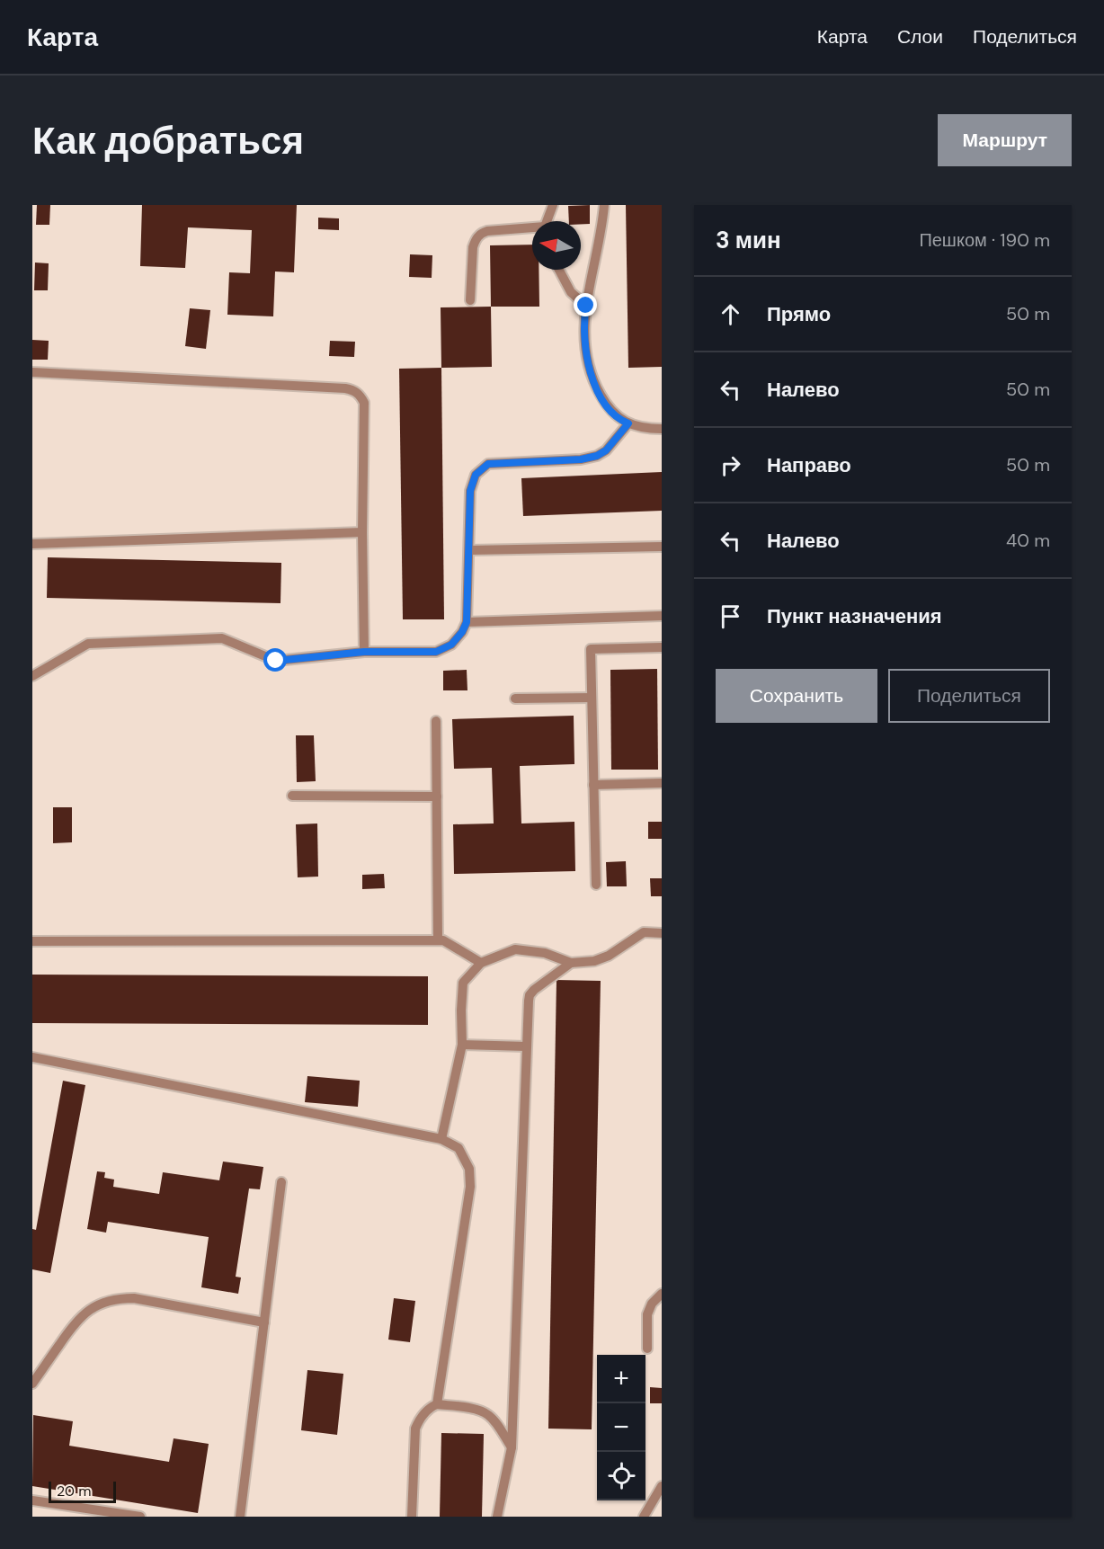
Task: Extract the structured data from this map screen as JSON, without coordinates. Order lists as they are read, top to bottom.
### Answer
{
  "scale_bar": "20 m",
  "north": "left",
  "page": {
    "header": "Карта",
    "nav": ["Карта", "Слои", "Поделиться"],
    "buttons": [
      "Маршрут",
      ["Сохранить", "Поделиться"]
    ],
    "title": "Как добраться",
    "heading": ["3 мин", "Пешком · 190 m"],
    "list": [
      ["Прямо", "50 m"],
      ["Налево", "50 m"],
      ["Направо", "50 m"],
      ["Налево", "40 m"],
      "Пункт назначения"
    ],
    "map_buttons": ["+", "−"],
    "scale": "20 m"
  }
}
